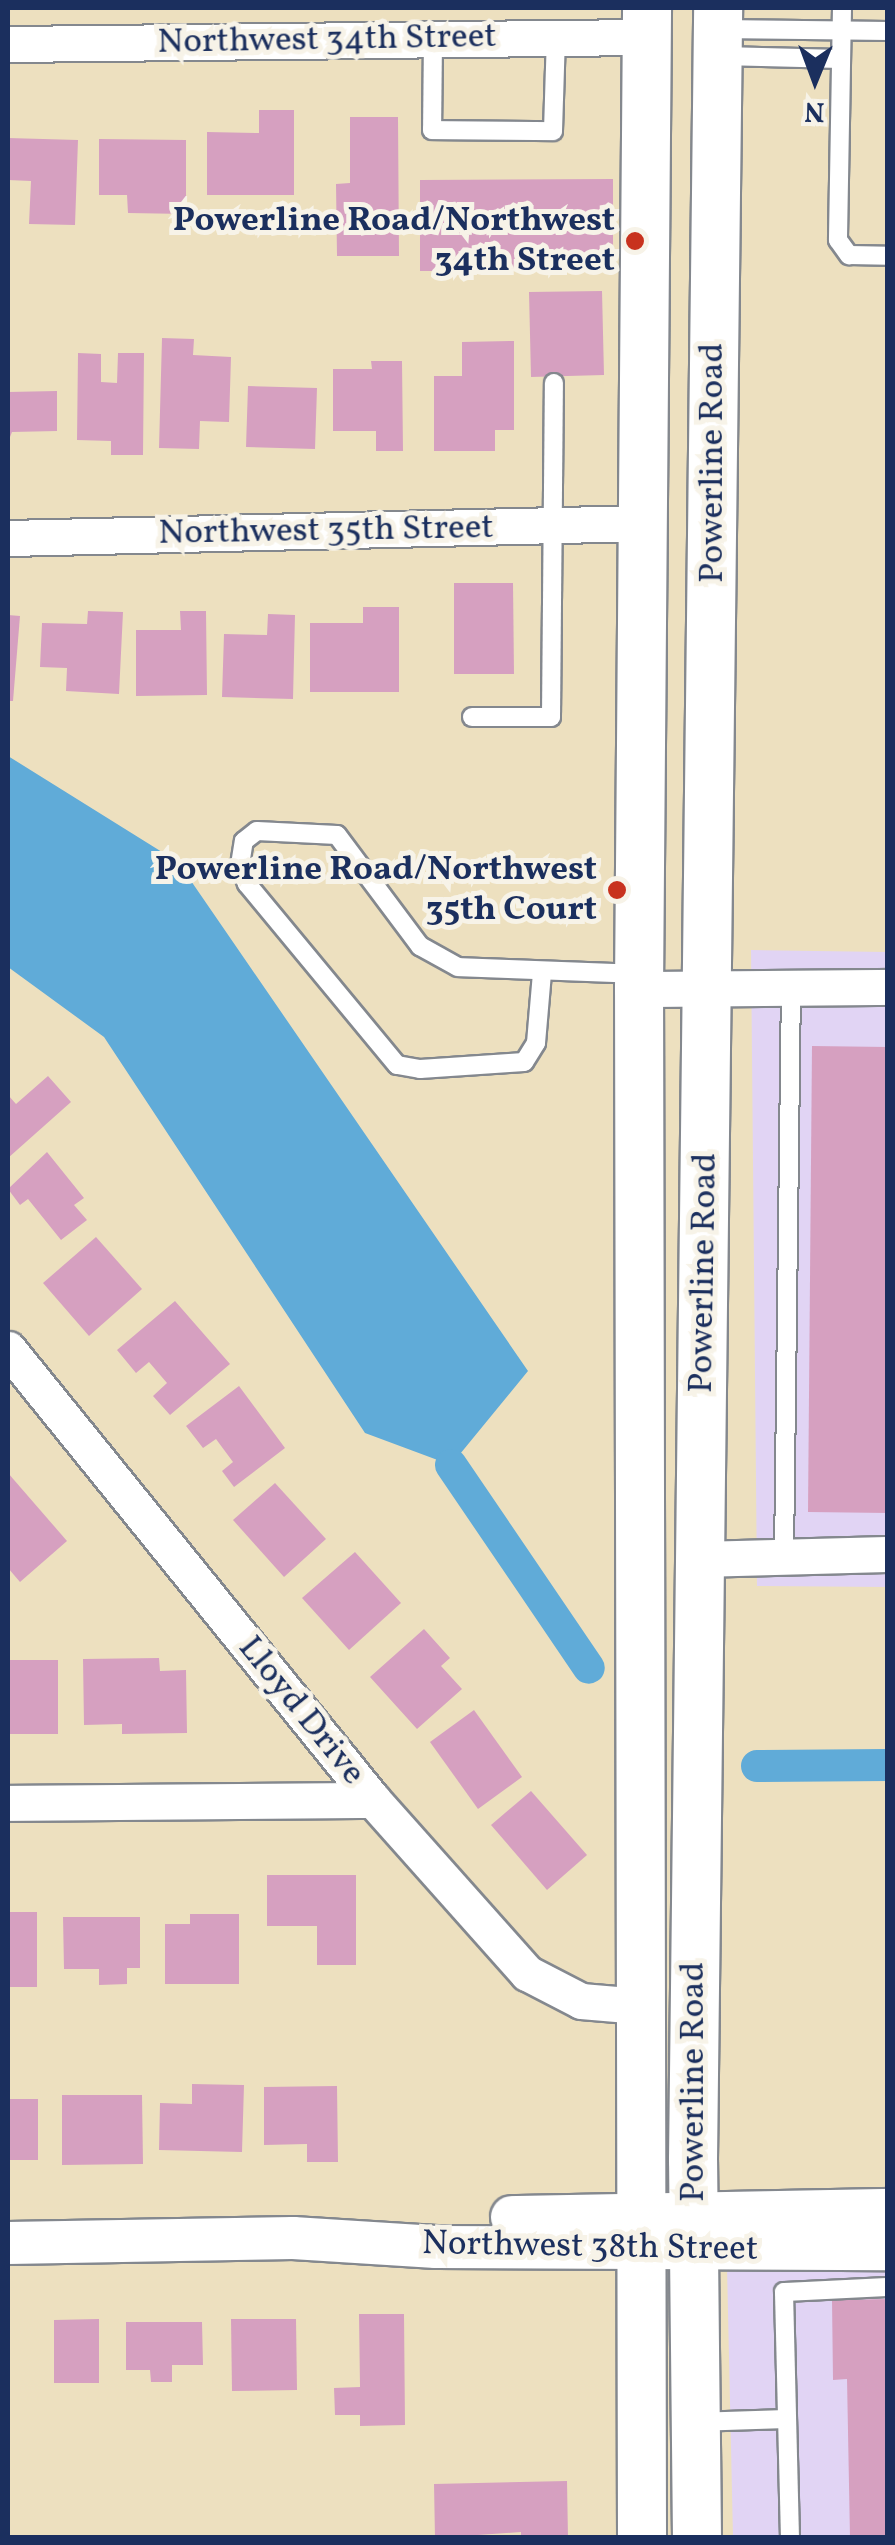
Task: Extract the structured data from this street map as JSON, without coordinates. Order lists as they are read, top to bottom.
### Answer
{
  "streets": {
    "main road": ["Powerline Road"],
    "street": [
      "Northwest 34th Street",
      "Northwest 35th Street",
      "Lloyd Drive",
      "Northwest 38th Street"
    ]
  },
  "crossings": [
    ["Northwest 34th Street", "Powerline Road"],
    ["Powerline Road", "Northwest 35th Street"],
    ["Powerline Road", "Lloyd Drive"],
    ["Powerline Road", "Northwest 38th Street"]
  ],
  "places": ["Powerline Road/Northwest 34th Street", "Powerline Road/Northwest 35th Court"],
  "north": "bottom"
}
